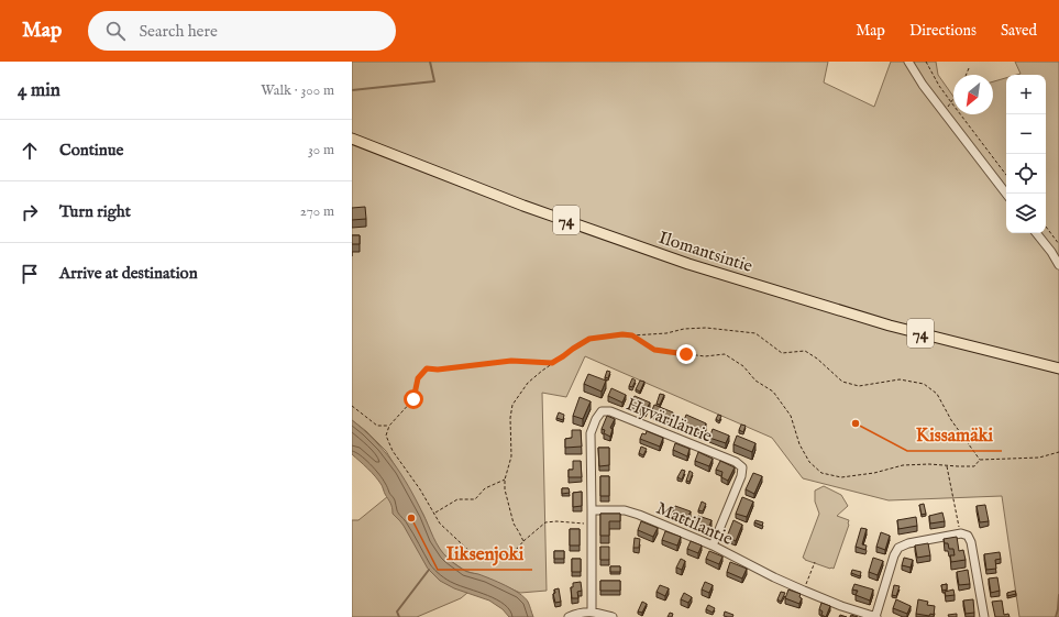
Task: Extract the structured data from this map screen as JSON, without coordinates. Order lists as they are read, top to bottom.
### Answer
{
  "streets": {
    "main road": ["74", "Ilomantsintie"],
    "street": ["Hyväriläntie", "Mattilantie"]
  },
  "crossings": [
    ["Hyväriläntie", "Mattilantie"]
  ],
  "places": ["Kissamäki", "Iiksenjoki"],
  "north": "bottom left",
  "page": {
    "header": "Map",
    "search": "Search here",
    "nav": ["Map", "Directions", "Saved"],
    "heading": ["4 min", "Walk · 300 m"],
    "map_buttons": ["+", "−"],
    "list": [
      ["Continue", "30 m"],
      ["Turn right", "270 m"],
      "Arrive at destination"
    ]
  }
}
